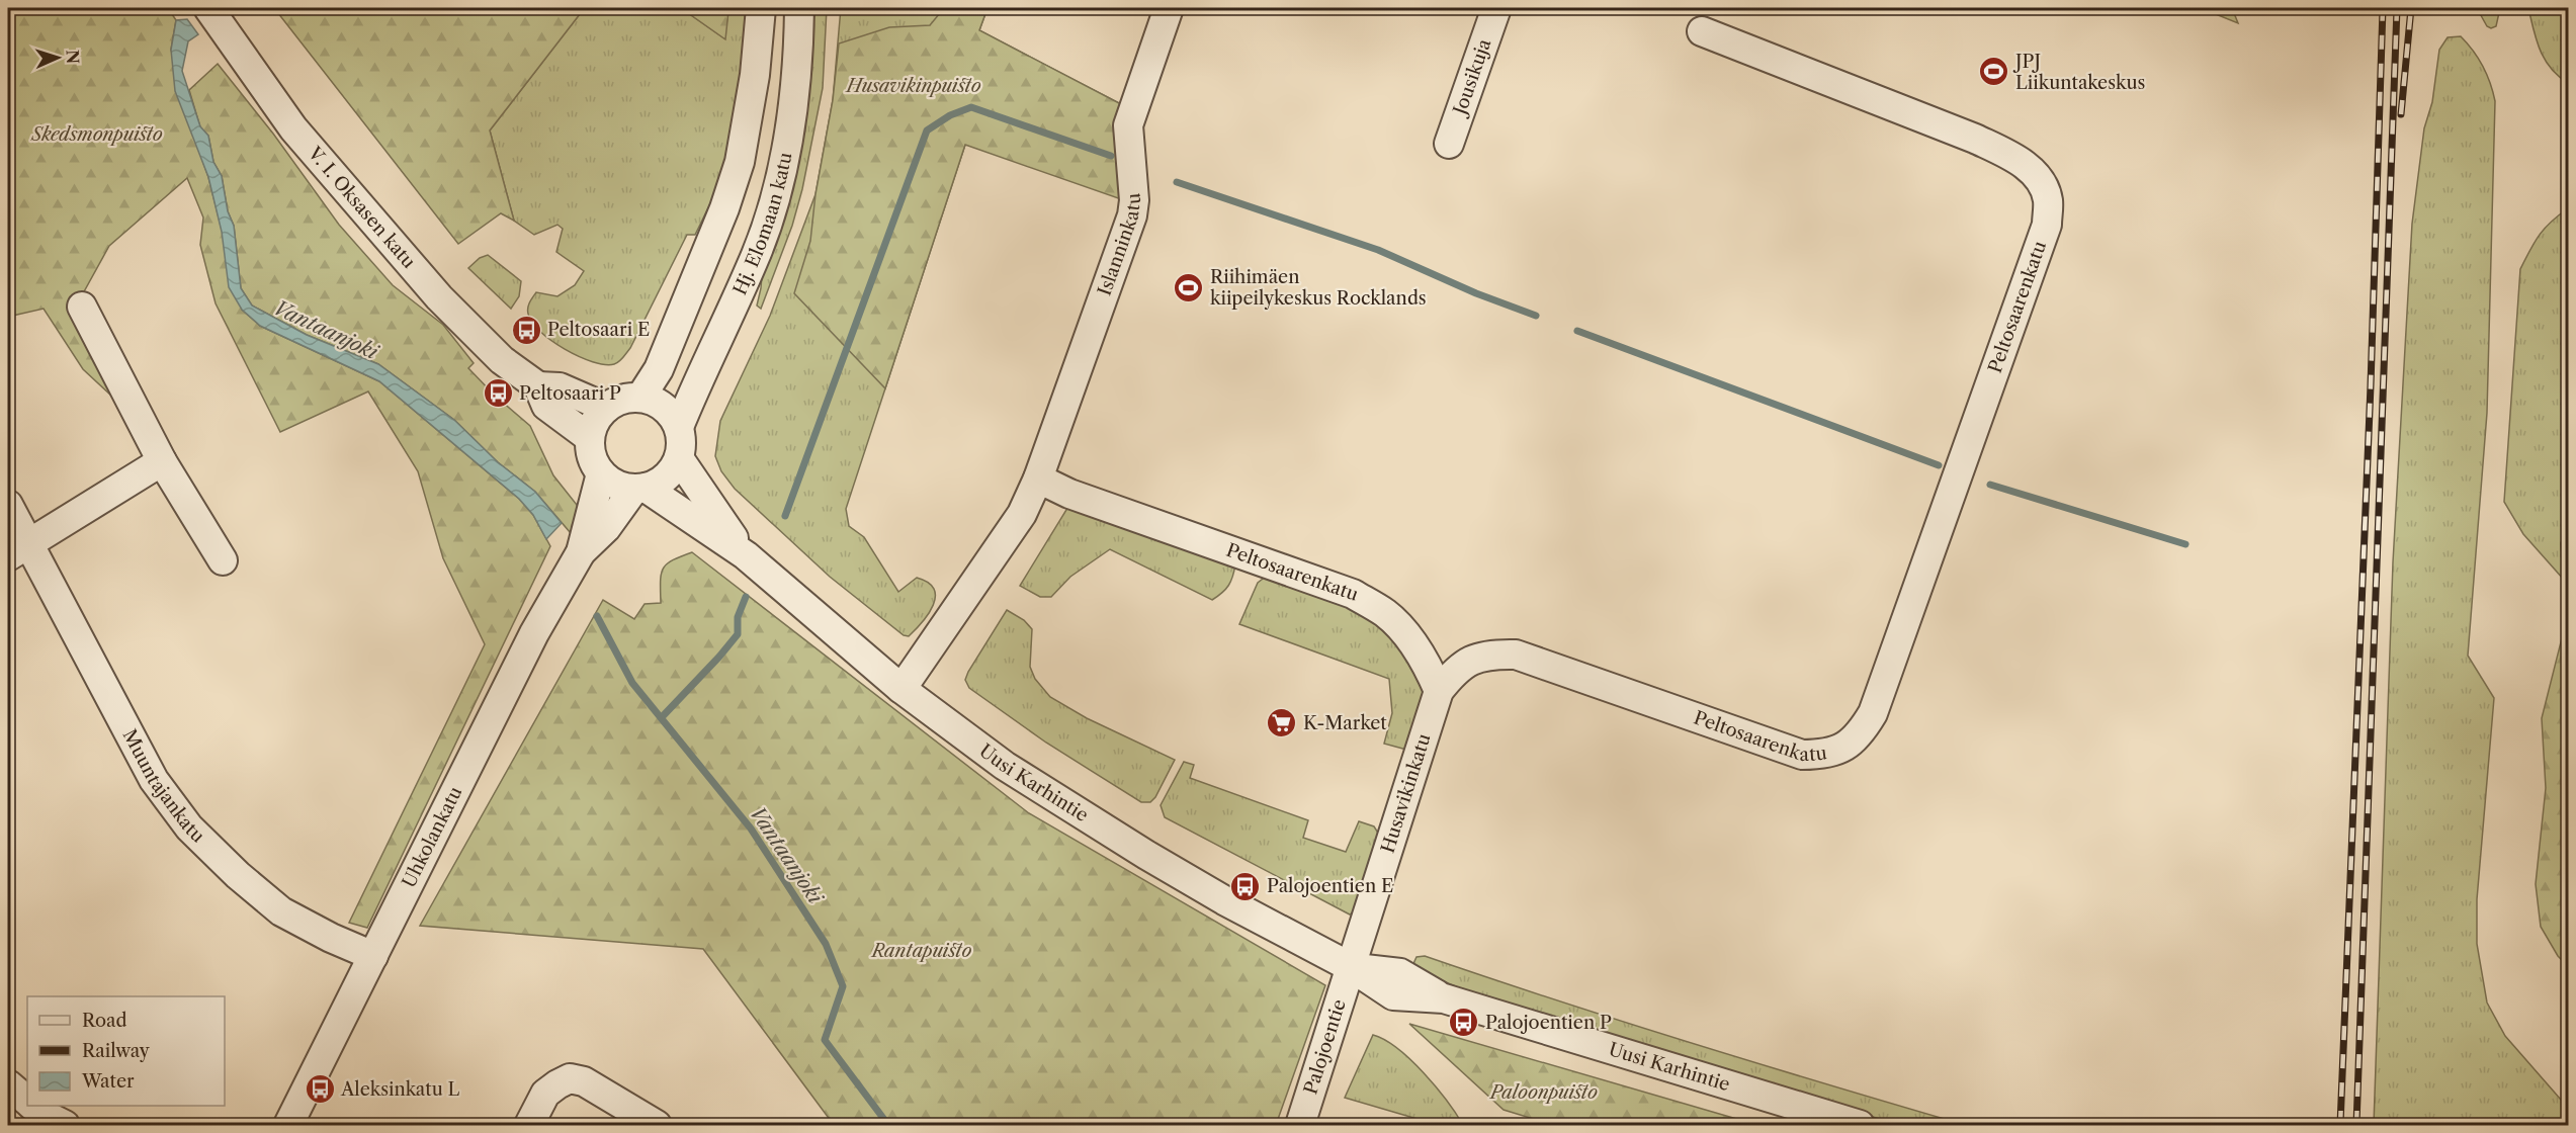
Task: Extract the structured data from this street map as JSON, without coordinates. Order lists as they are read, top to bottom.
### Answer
{
  "streets": {
    "street": [
      "Jousikuja",
      "V. I. Oksasen katu",
      "Hj. Elomaan katu",
      "Islanninkatu",
      "Peltosaarenkatu",
      "Uusi Karhintie",
      "Muuntajankatu",
      "Husavikinkatu",
      "Uhkolankatu",
      "Palojoentie"
    ]
  },
  "crossings": [
    ["V. I. Oksasen katu", "Hj. Elomaan katu"],
    ["V. I. Oksasen katu", "Uusi Karhintie"],
    ["V. I. Oksasen katu", "Uhkolankatu"],
    ["Hj. Elomaan katu", "Uusi Karhintie"],
    ["Hj. Elomaan katu", "Uhkolankatu"],
    ["Islanninkatu", "Peltosaarenkatu"],
    ["Peltosaarenkatu", "Husavikinkatu"],
    ["Uusi Karhintie", "Husavikinkatu"],
    ["Uusi Karhintie", "Uhkolankatu"],
    ["Uusi Karhintie", "Palojoentie"],
    ["Muuntajankatu", "Uhkolankatu"],
    ["Husavikinkatu", "Palojoentie"]
  ],
  "water": ["Vantaanjoki"],
  "parks": [
    "Husavikinpuisto",
    "Skedsmonpuisto",
    "Rantapuisto",
    "Paloonpuisto"
  ],
  "places": {
    "sports": ["JPJ Liikuntakeskus", "Riihimäen kiipeilykeskus Rocklands"],
    "bus stop": [
      "Peltosaari E",
      "Peltosaari P",
      "Palojoentien E",
      "Palojoentien P",
      "Aleksinkatu L"
    ],
    "supermarket": ["K-Market"]
  },
  "legend": ["Road", "Railway", "Water"],
  "north": "right"
}
